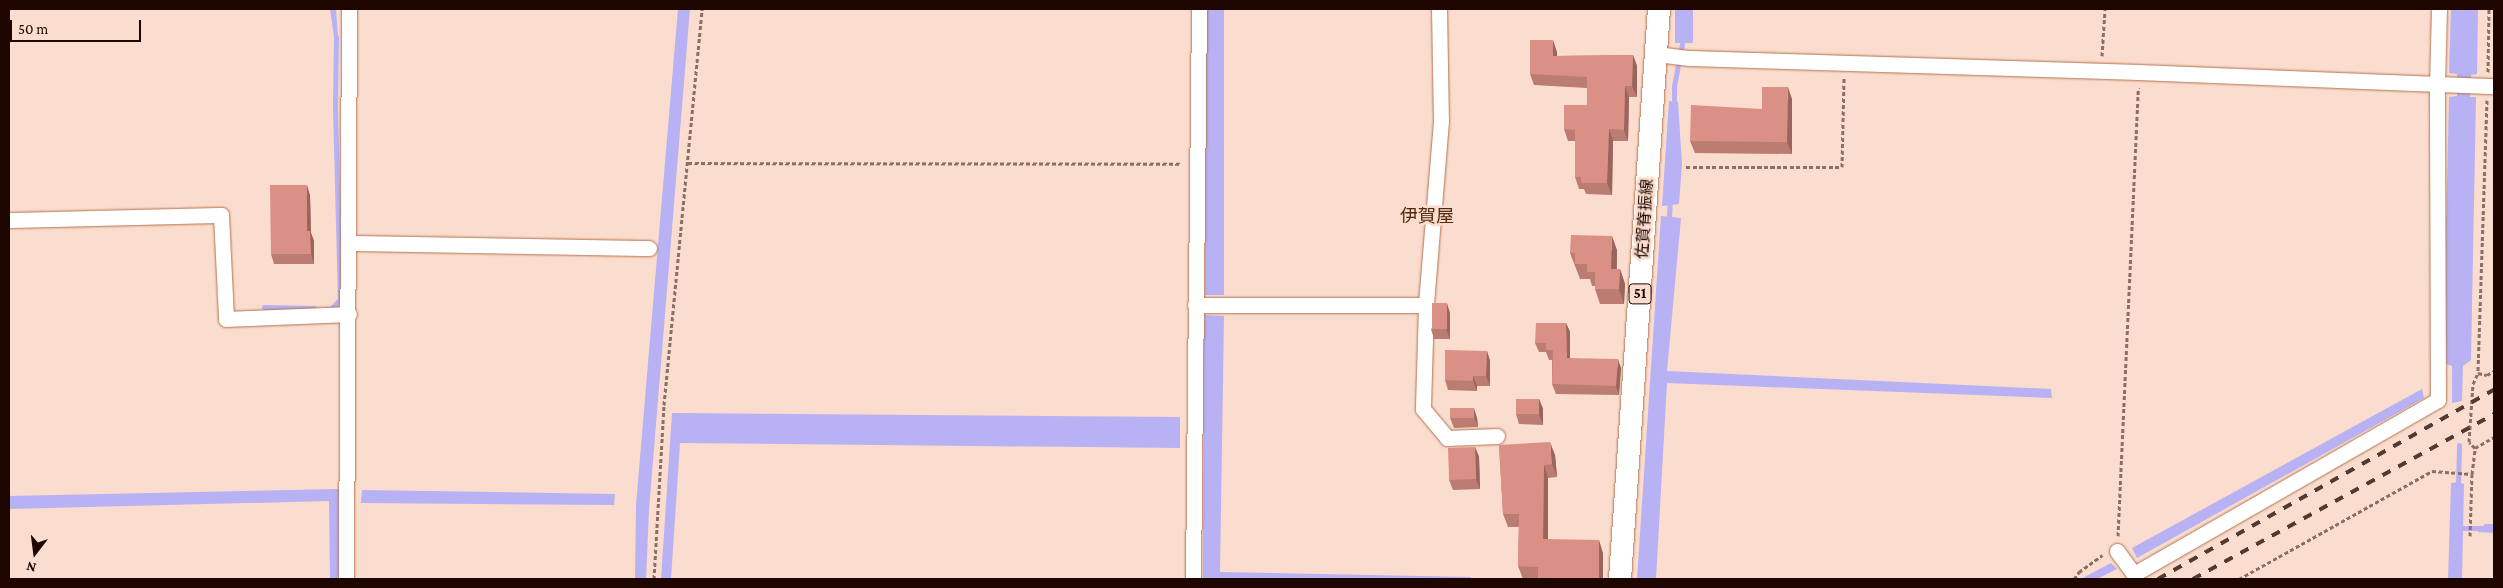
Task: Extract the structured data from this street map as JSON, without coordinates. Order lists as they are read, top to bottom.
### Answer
{
  "streets": {
    "main road": ["佐賀脊振線", "51"]
  },
  "districts": ["伊賀屋"],
  "scale_bar": "50 m",
  "north": "bottom"
}
